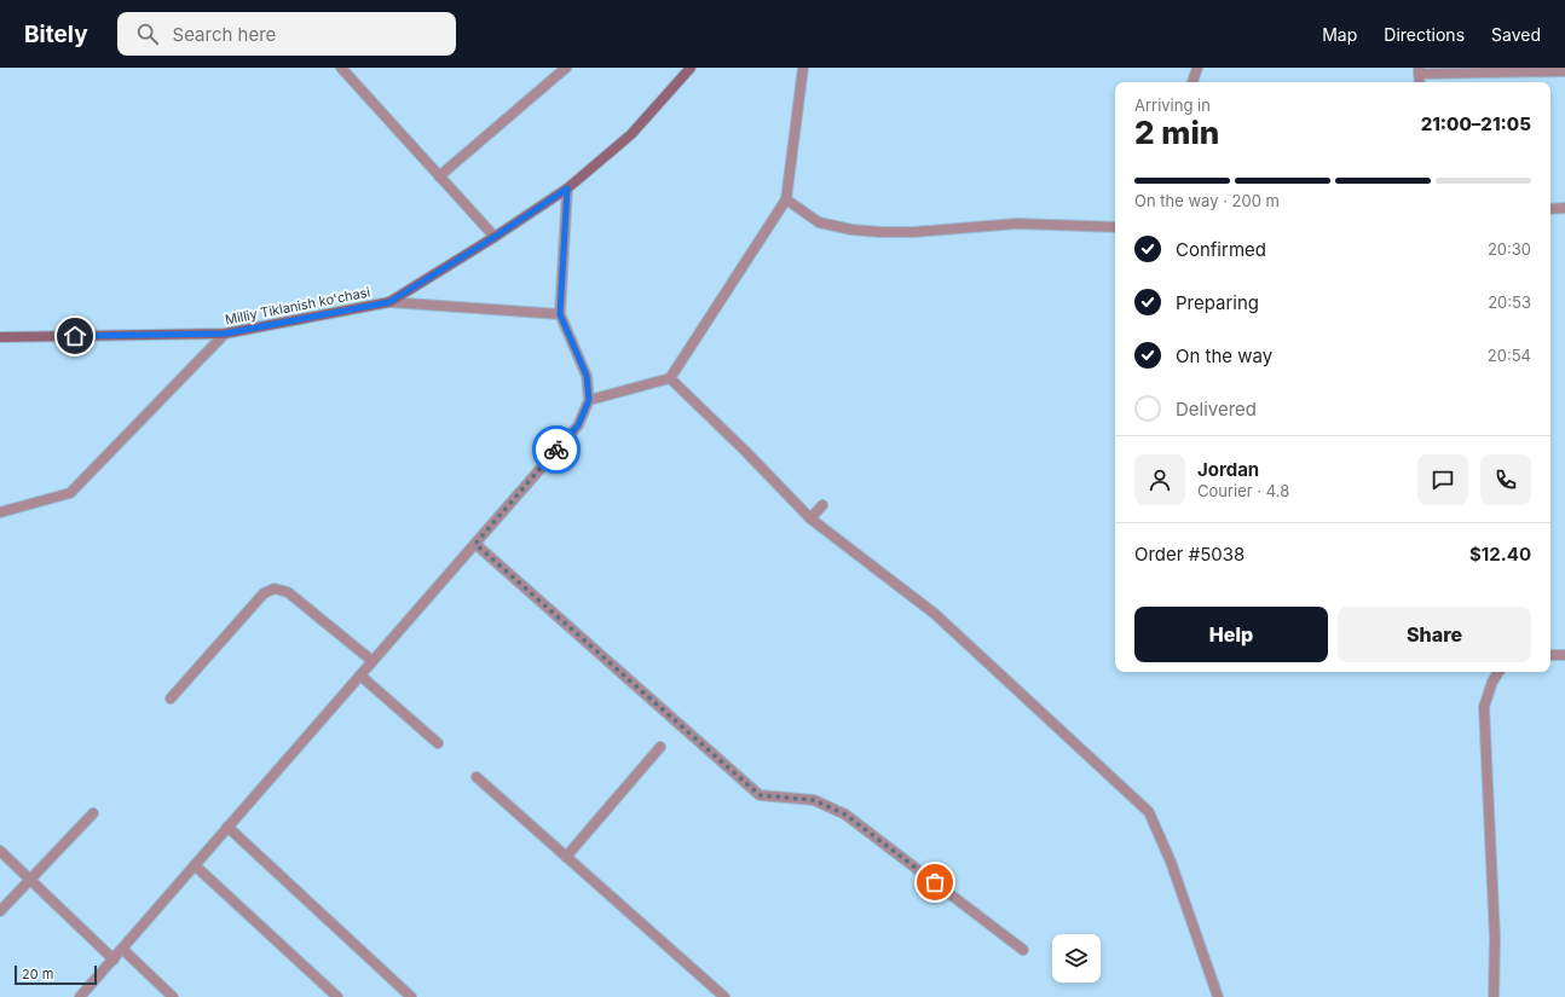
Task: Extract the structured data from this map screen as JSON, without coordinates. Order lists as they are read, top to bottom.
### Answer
{
  "streets": {
    "main road": ["Milliy Tiklanish ko'chasi"]
  },
  "scale_bar": "20 m",
  "page": {
    "header": "Bitely",
    "search": "Search here",
    "nav": ["Map", "Directions", "Saved"],
    "heading": ["2 min", "Arriving in", "21:00–21:05"],
    "panel": [
      "Jordan",
      "Courier · 4.8",
      "Order #5038",
      "$12.40"
    ],
    "bar": "On the way · 200 m",
    "list": [
      ["Confirmed", "20:30"],
      ["Preparing", "20:53"],
      ["On the way", "20:54"],
      "Delivered"
    ],
    "buttons": ["Help", "Share"],
    "scale": "20 m"
  }
}
